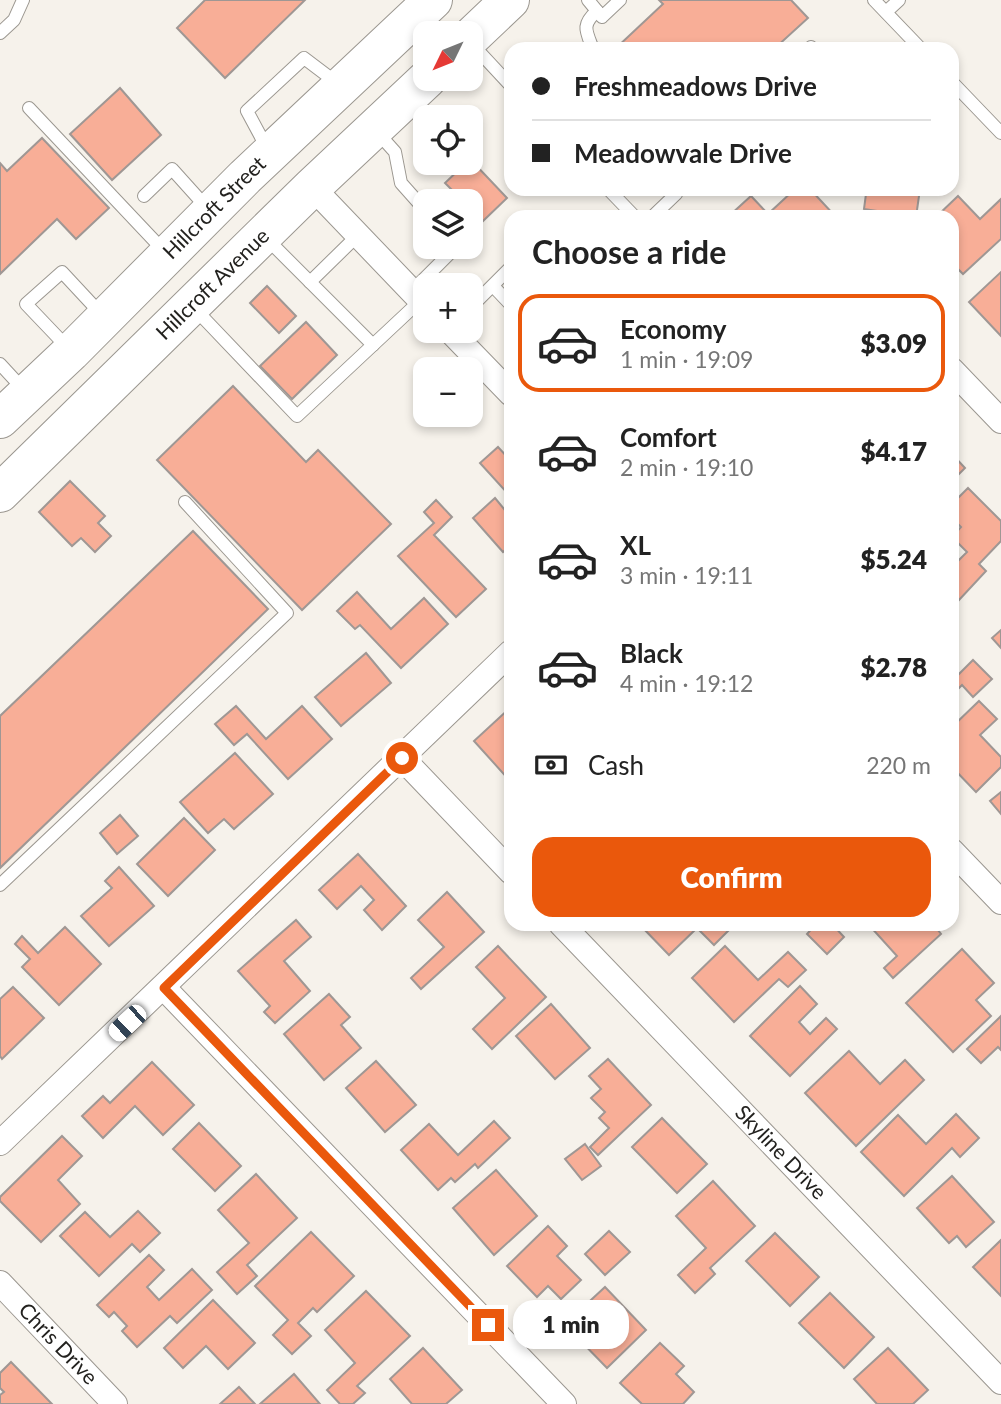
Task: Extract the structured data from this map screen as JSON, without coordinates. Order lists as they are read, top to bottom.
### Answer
{
  "streets": {
    "main road": ["Hillcroft Street", "Hillcroft Avenue"],
    "street": ["Skyline Drive", "Chris Drive"]
  },
  "north": "bottom left",
  "page": {
    "map_buttons": ["+", "−"],
    "banner": ["Freshmeadows Drive", "Meadowvale Drive"],
    "heading": "Choose a ride",
    "list": [
      {
        "name": "Economy",
        "note": "1 min · 19:09",
        "value": "$3.09"
      },
      {
        "name": "Comfort",
        "note": "2 min · 19:10",
        "value": "$4.17"
      },
      {
        "name": "XL",
        "note": "3 min · 19:11",
        "value": "$5.24"
      },
      {
        "name": "Black",
        "note": "4 min · 19:12",
        "value": "$2.78"
      }
    ],
    "pay": ["Cash", "220 m"],
    "buttons": "Confirm",
    "bubble": "1 min"
  }
}
